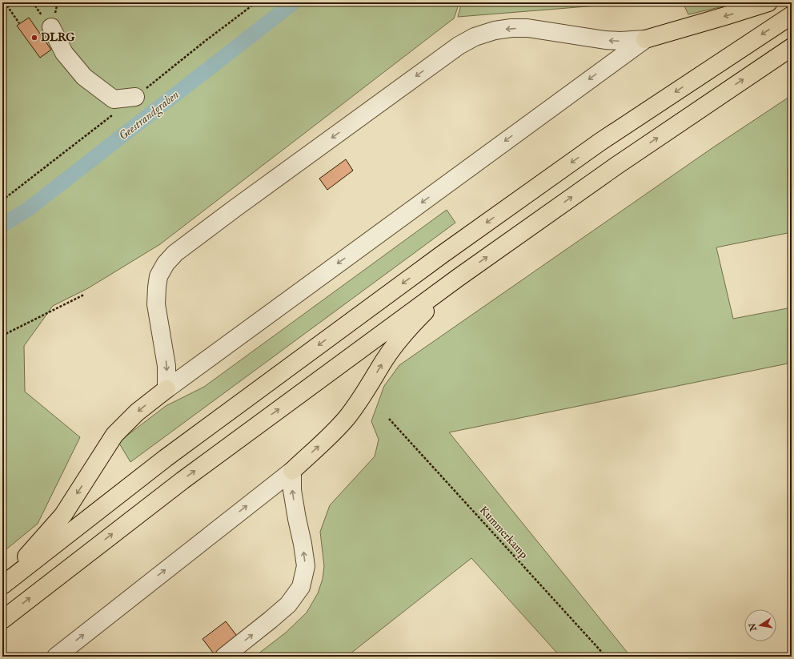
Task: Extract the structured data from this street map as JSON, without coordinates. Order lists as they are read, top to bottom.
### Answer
{
  "streets": {
    "path": ["Kummerkamp"]
  },
  "water": ["Geestrandgraben"],
  "places": ["DLRG"],
  "north": "left"
}
